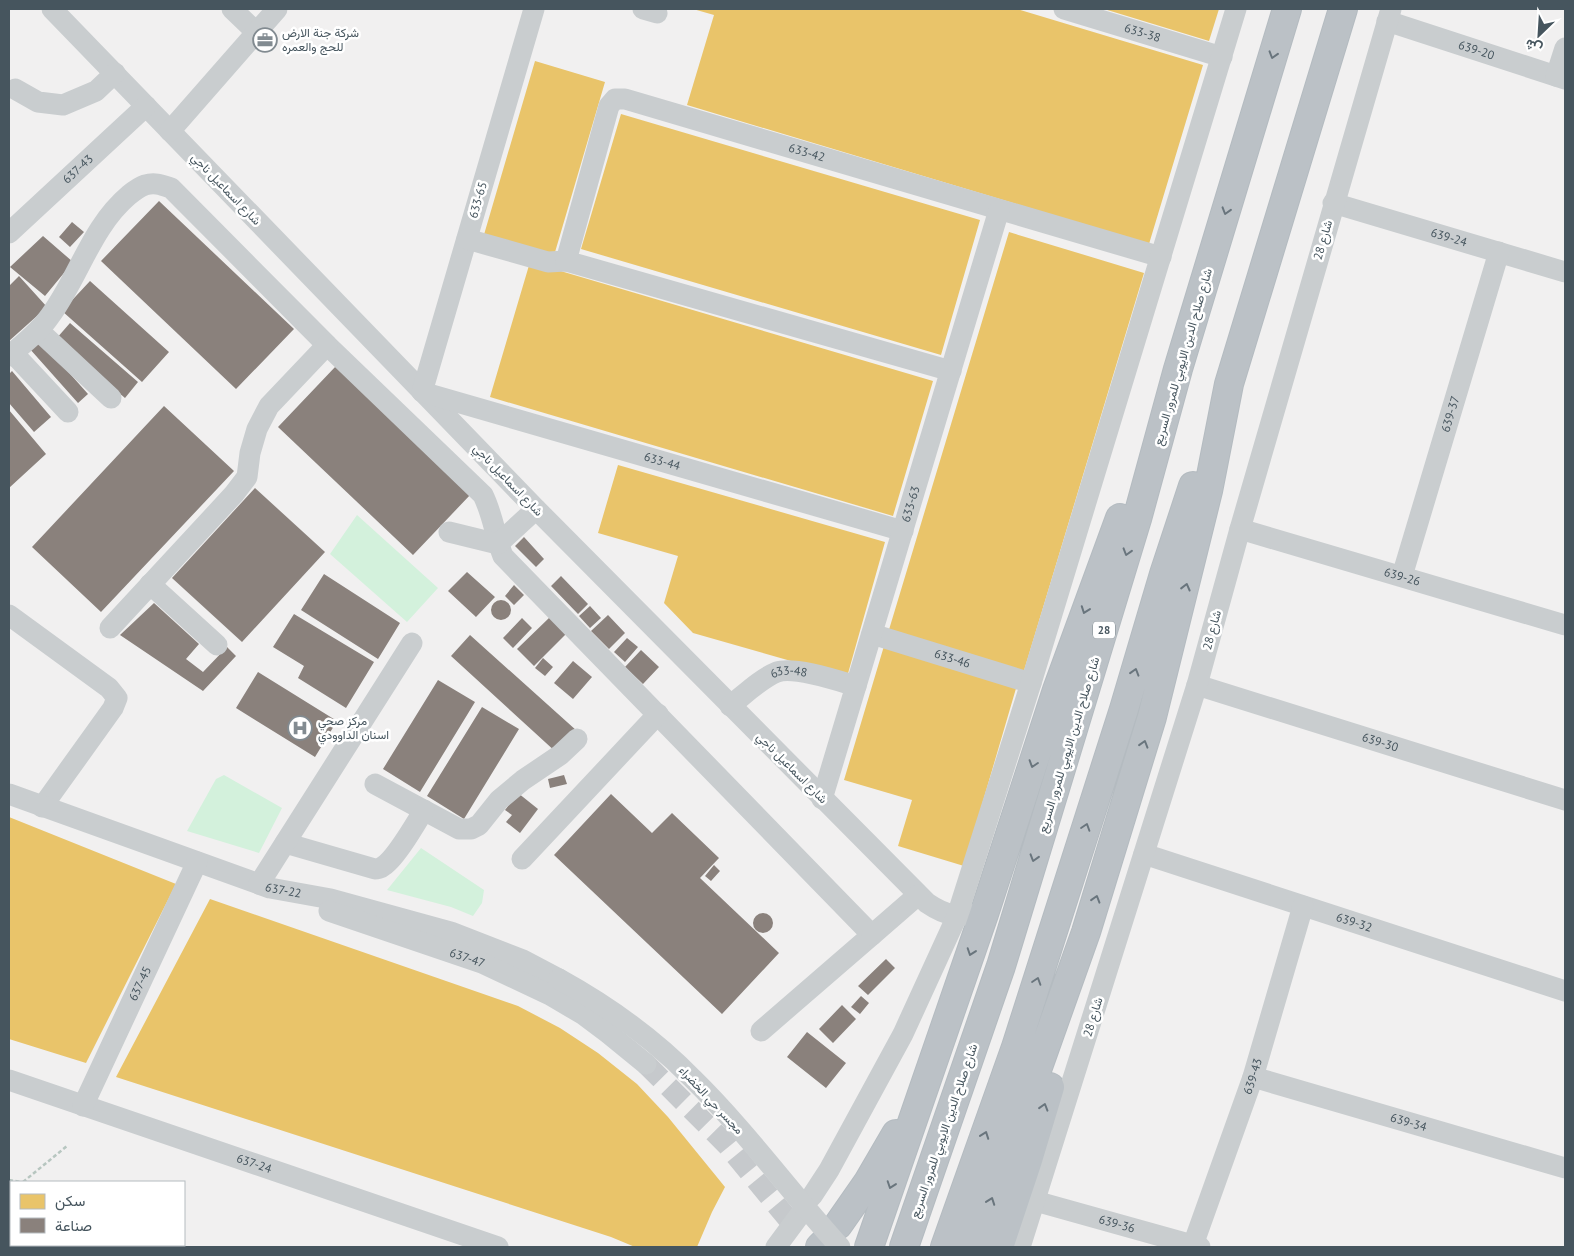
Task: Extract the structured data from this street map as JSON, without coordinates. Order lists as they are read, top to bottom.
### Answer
{
  "streets": {
    "highway": ["شارع صلاح الدين الايوبي للمرور السريع", "28"],
    "street": [
      "633-38",
      "639-20",
      "633-42",
      "637-43",
      "شارع اسماعيل ناجي",
      "633-65",
      "639-24",
      "شارع 28",
      "639-37",
      "633-44",
      "633-63",
      "639-26",
      "633-46",
      "633-48",
      "639-30",
      "637-22",
      "639-32",
      "637-47",
      "637-45",
      "639-43",
      "مجسر حي الخضراء",
      "639-34",
      "637-24",
      "639-36"
    ]
  },
  "crossings": [
    ["639-20", "شارع 28"],
    ["633-42", "633-63"],
    ["637-43", "شارع اسماعيل ناجي"],
    ["شارع اسماعيل ناجي", "633-65"],
    ["شارع اسماعيل ناجي", "633-44"],
    ["شارع اسماعيل ناجي", "633-63"],
    ["شارع اسماعيل ناجي", "633-48"],
    ["633-65", "633-44"],
    ["639-24", "شارع 28"],
    ["639-24", "639-37"],
    ["شارع 28", "639-26"],
    ["شارع 28", "639-30"],
    ["شارع 28", "639-32"],
    ["شارع 28", "639-36"],
    ["639-37", "639-26"],
    ["633-44", "633-63"],
    ["633-63", "633-46"],
    ["633-63", "633-48"],
    ["637-22", "637-47"],
    ["637-22", "637-45"],
    ["637-22", "مجسر حي الخضراء"],
    ["639-32", "639-43"],
    ["637-45", "637-24"],
    ["639-43", "639-34"],
    ["639-43", "639-36"]
  ],
  "places": {
    "office": ["شركة جنة الارض للحج والعمره"],
    "hospital": ["مركز صحي اسنان الداوودي"]
  },
  "legend": ["سكن", "صناعة"],
  "north": "bottom left"
}
